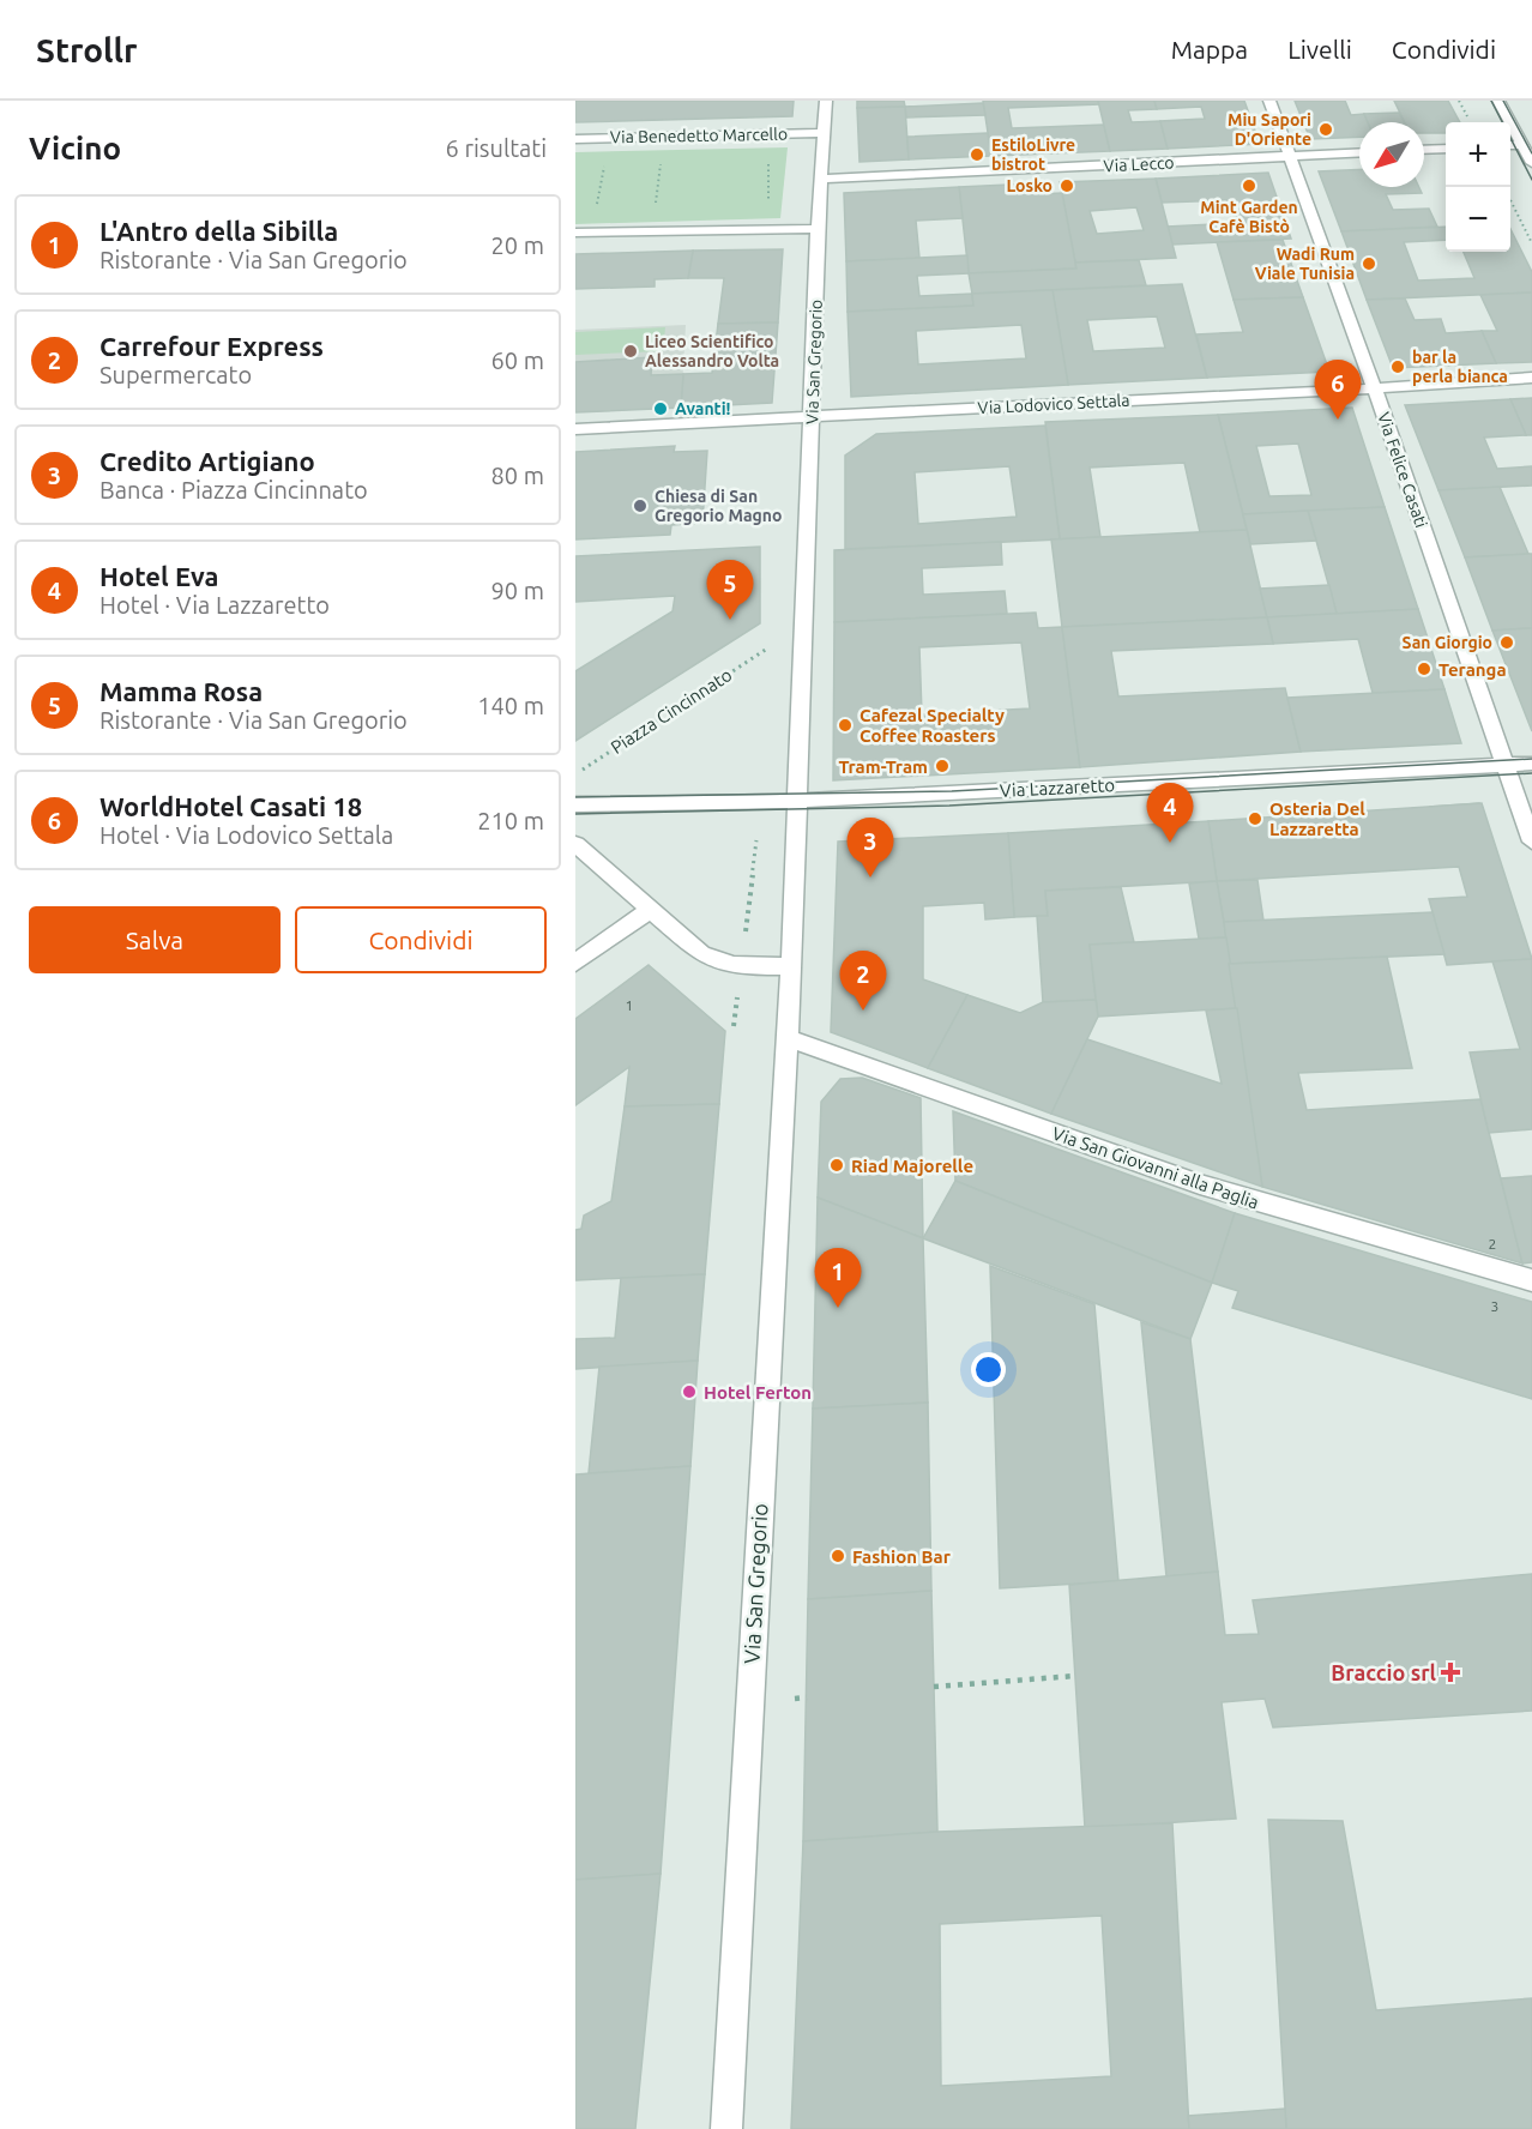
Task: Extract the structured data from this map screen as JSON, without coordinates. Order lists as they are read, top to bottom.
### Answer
{
  "streets": {
    "street": [
      "Via Benedetto Marcello",
      "Via Lecco",
      "Via San Gregorio",
      "Via Lodovico Settala",
      "Via Felice Casati",
      "Via Lazzaretto",
      "Via San Giovanni alla Paglia"
    ],
    "path": ["Piazza Cincinnato"]
  },
  "crossings": [
    ["Via Benedetto Marcello", "Via San Gregorio"],
    ["Via Lecco", "Via San Gregorio"],
    ["Via Lecco", "Via Felice Casati"],
    ["Via San Gregorio", "Via Lodovico Settala"],
    ["Via San Gregorio", "Via Lazzaretto"],
    ["Via San Gregorio", "Via San Giovanni alla Paglia"],
    ["Via Lodovico Settala", "Via Felice Casati"],
    ["Via Felice Casati", "Via Lazzaretto"]
  ],
  "places": {
    "other": [
      "Miu Sapori D'Oriente",
      "EstiloLivre bistrot",
      "Losko",
      "Mint Garden Cafè Bistò",
      "Wadi Rum Viale Tunisia",
      "Liceo Scientifico Alessandro Volta",
      "bar la perla bianca",
      "Avanti!",
      "Chiesa di San Gregorio Magno",
      "San Giorgio",
      "Teranga",
      "Cafezal Specialty Coffee Roasters",
      "Tram-Tram",
      "Osteria Del Lazzaretta",
      "Riad Majorelle",
      "Hotel Ferton",
      "Fashion Bar"
    ],
    "health": ["Braccio srl"]
  },
  "house_numbers": ["1", "2", "3"],
  "north": "bottom left",
  "page": {
    "header": "Strollr",
    "nav": ["Mappa", "Livelli", "Condividi"],
    "heading": ["Vicino", "6 risultati"],
    "map_buttons": ["+", "−"],
    "list": [
      {
        "mark": "1",
        "name": "L'Antro della Sibilla",
        "note": "Ristorante · Via San Gregorio",
        "value": "20 m"
      },
      {
        "mark": "2",
        "name": "Carrefour Express",
        "note": "Supermercato",
        "value": "60 m"
      },
      {
        "mark": "3",
        "name": "Credito Artigiano",
        "note": "Banca · Piazza Cincinnato",
        "value": "80 m"
      },
      {
        "mark": "4",
        "name": "Hotel Eva",
        "note": "Hotel · Via Lazzaretto",
        "value": "90 m"
      },
      {
        "mark": "5",
        "name": "Mamma Rosa",
        "note": "Ristorante · Via San Gregorio",
        "value": "140 m"
      },
      {
        "mark": "6",
        "name": "WorldHotel Casati 18",
        "note": "Hotel · Via Lodovico Settala",
        "value": "210 m"
      }
    ],
    "pins": [
      "6",
      "5",
      "4",
      "3",
      "2",
      "1"
    ],
    "buttons": ["Salva", "Condividi"]
  }
}
